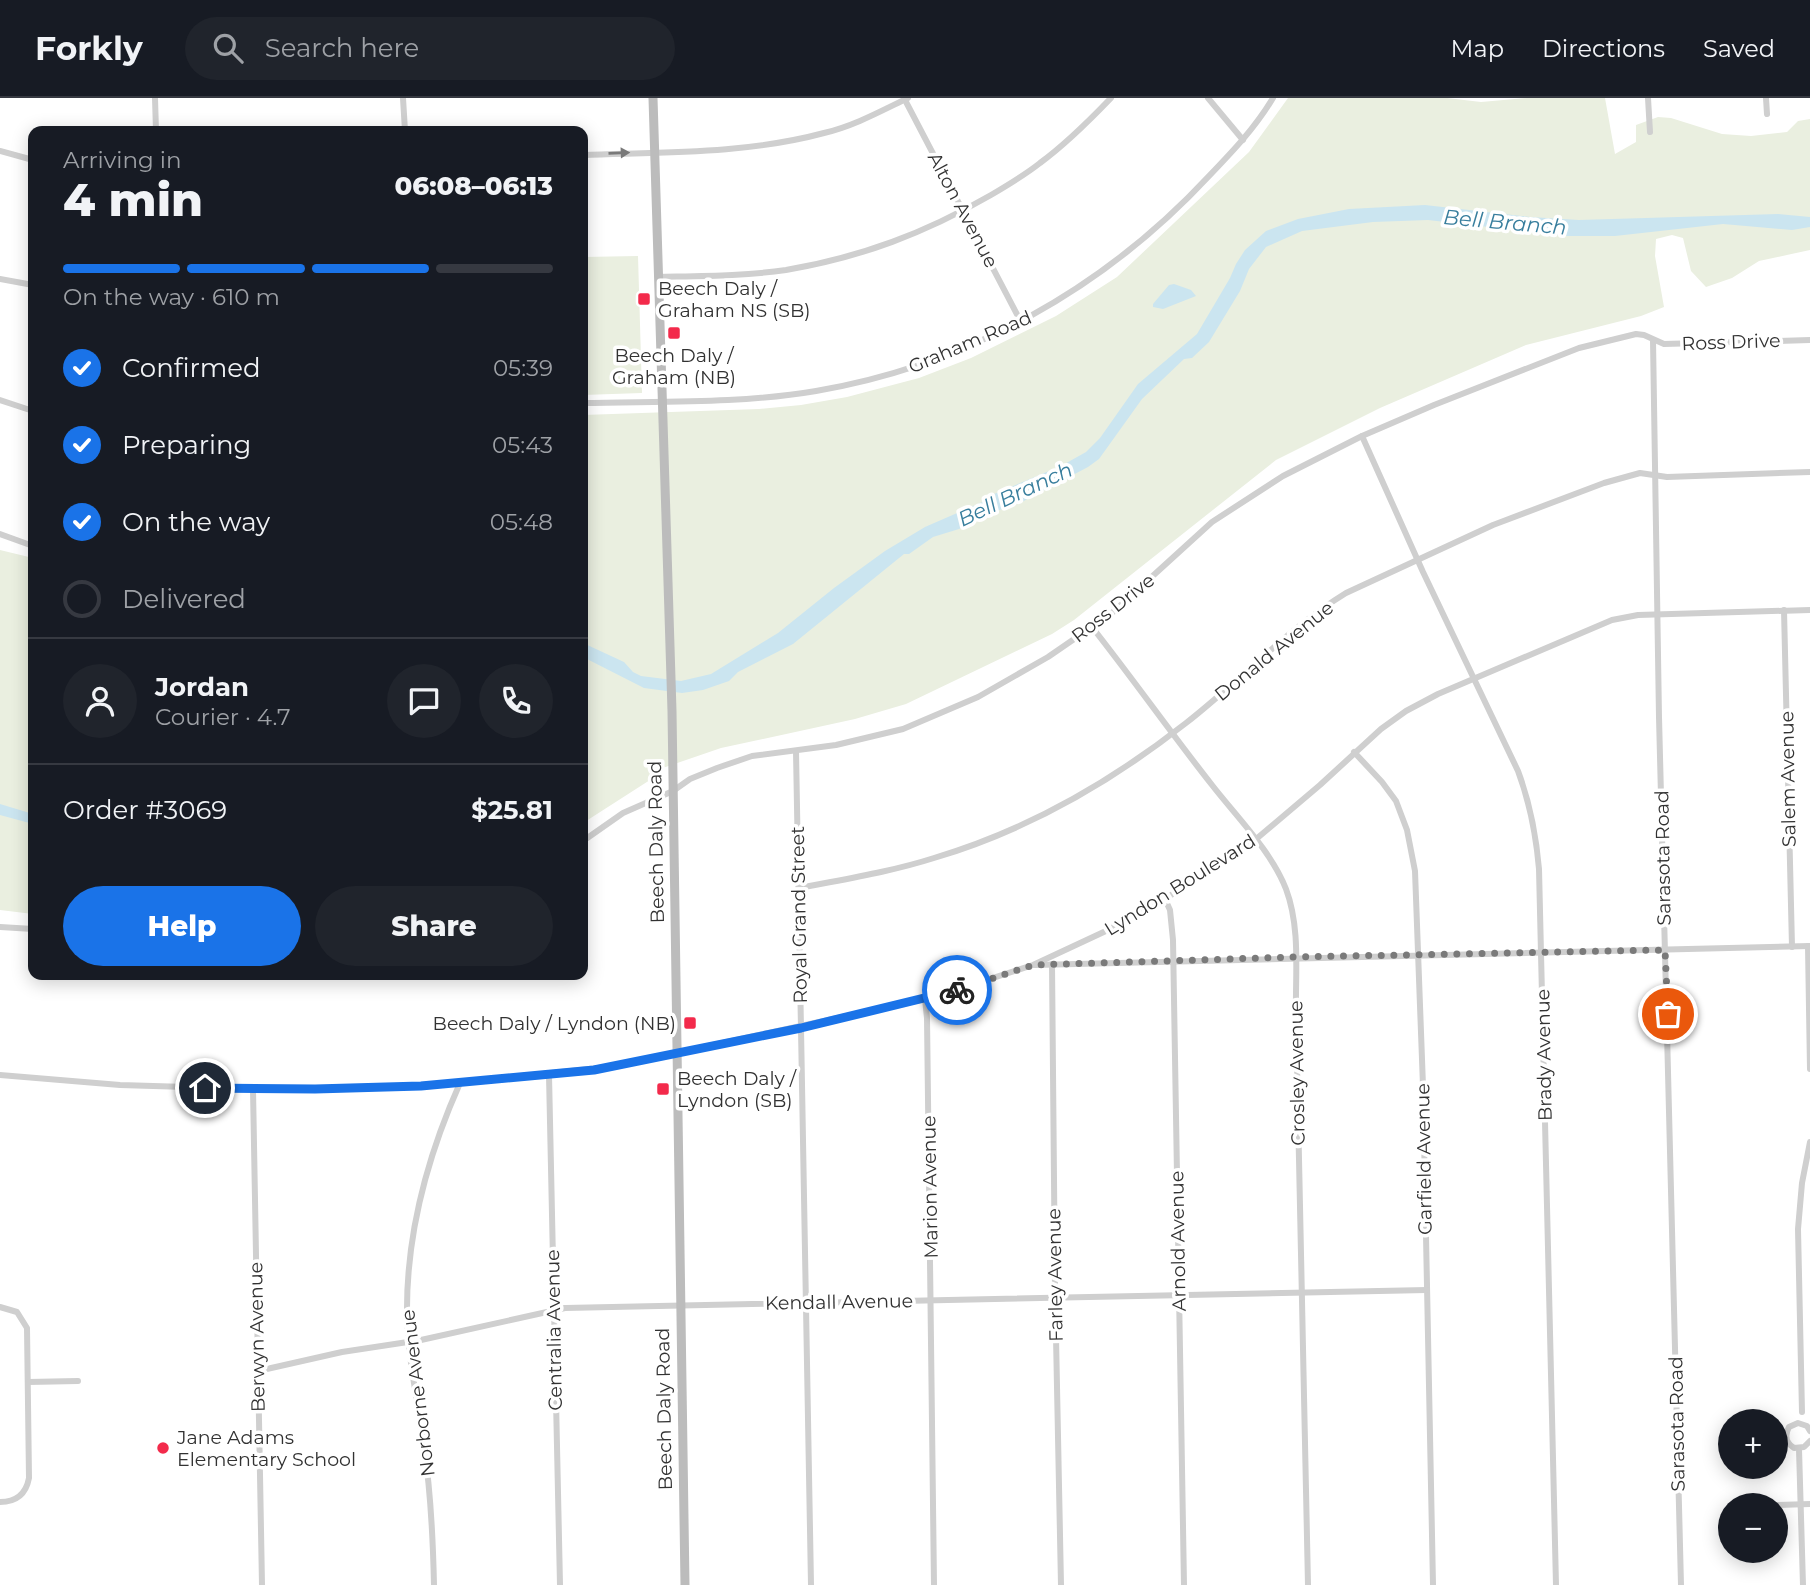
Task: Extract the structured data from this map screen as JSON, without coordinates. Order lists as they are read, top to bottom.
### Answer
{
  "streets": {
    "main road": ["Beech Daly Road"],
    "street": [
      "Alton Avenue",
      "Graham Road",
      "Ross Drive",
      "Donald Avenue",
      "Salem Avenue",
      "Sarasota Road",
      "Lyndon Boulevard",
      "Royal Grand Street",
      "Brady Avenue",
      "Crosley Avenue",
      "Garfield Avenue",
      "Marion Avenue",
      "Arnold Avenue",
      "Farley Avenue",
      "Kendall Avenue",
      "Centralia Avenue",
      "Berwyn Avenue",
      "Norborne Avenue"
    ]
  },
  "crossings": [
    ["Alton Avenue", "Graham Road"],
    ["Graham Road", "Beech Daly Road"],
    ["Ross Drive", "Beech Daly Road"],
    ["Ross Drive", "Sarasota Road"],
    ["Ross Drive", "Royal Grand Street"],
    ["Ross Drive", "Brady Avenue"],
    ["Ross Drive", "Crosley Avenue"],
    ["Donald Avenue", "Sarasota Road"],
    ["Donald Avenue", "Royal Grand Street"],
    ["Donald Avenue", "Brady Avenue"],
    ["Donald Avenue", "Crosley Avenue"],
    ["Salem Avenue", "Lyndon Boulevard"],
    ["Beech Daly Road", "Lyndon Boulevard"],
    ["Beech Daly Road", "Kendall Avenue"],
    ["Sarasota Road", "Lyndon Boulevard"],
    ["Lyndon Boulevard", "Royal Grand Street"],
    ["Lyndon Boulevard", "Brady Avenue"],
    ["Lyndon Boulevard", "Crosley Avenue"],
    ["Lyndon Boulevard", "Garfield Avenue"],
    ["Lyndon Boulevard", "Marion Avenue"],
    ["Lyndon Boulevard", "Arnold Avenue"],
    ["Lyndon Boulevard", "Centralia Avenue"],
    ["Lyndon Boulevard", "Berwyn Avenue"],
    ["Lyndon Boulevard", "Norborne Avenue"],
    ["Royal Grand Street", "Kendall Avenue"],
    ["Crosley Avenue", "Kendall Avenue"],
    ["Garfield Avenue", "Kendall Avenue"],
    ["Marion Avenue", "Kendall Avenue"],
    ["Arnold Avenue", "Kendall Avenue"],
    ["Farley Avenue", "Kendall Avenue"],
    ["Kendall Avenue", "Centralia Avenue"],
    ["Kendall Avenue", "Berwyn Avenue"],
    ["Kendall Avenue", "Norborne Avenue"]
  ],
  "water": ["Bell Branch"],
  "places": {
    "transit": [
      "Beech Daly / Graham NS (SB)",
      "Beech Daly / Graham (NB)",
      "Beech Daly / Lyndon (NB)",
      "Beech Daly / Lyndon (SB)"
    ],
    "other": ["Jane Adams Elementary School"]
  },
  "page": {
    "header": "Forkly",
    "search": "Search here",
    "nav": ["Map", "Directions", "Saved"],
    "heading": ["4 min", "Arriving in", "06:08–06:13"],
    "panel": [
      "Jordan",
      "Courier · 4.7",
      "Order #3069",
      "$25.81"
    ],
    "bar": "On the way · 610 m",
    "list": [
      ["Confirmed", "05:39"],
      ["Preparing", "05:43"],
      ["On the way", "05:48"],
      "Delivered"
    ],
    "buttons": ["Help", "Share"],
    "map_buttons": ["+", "−"]
  }
}
